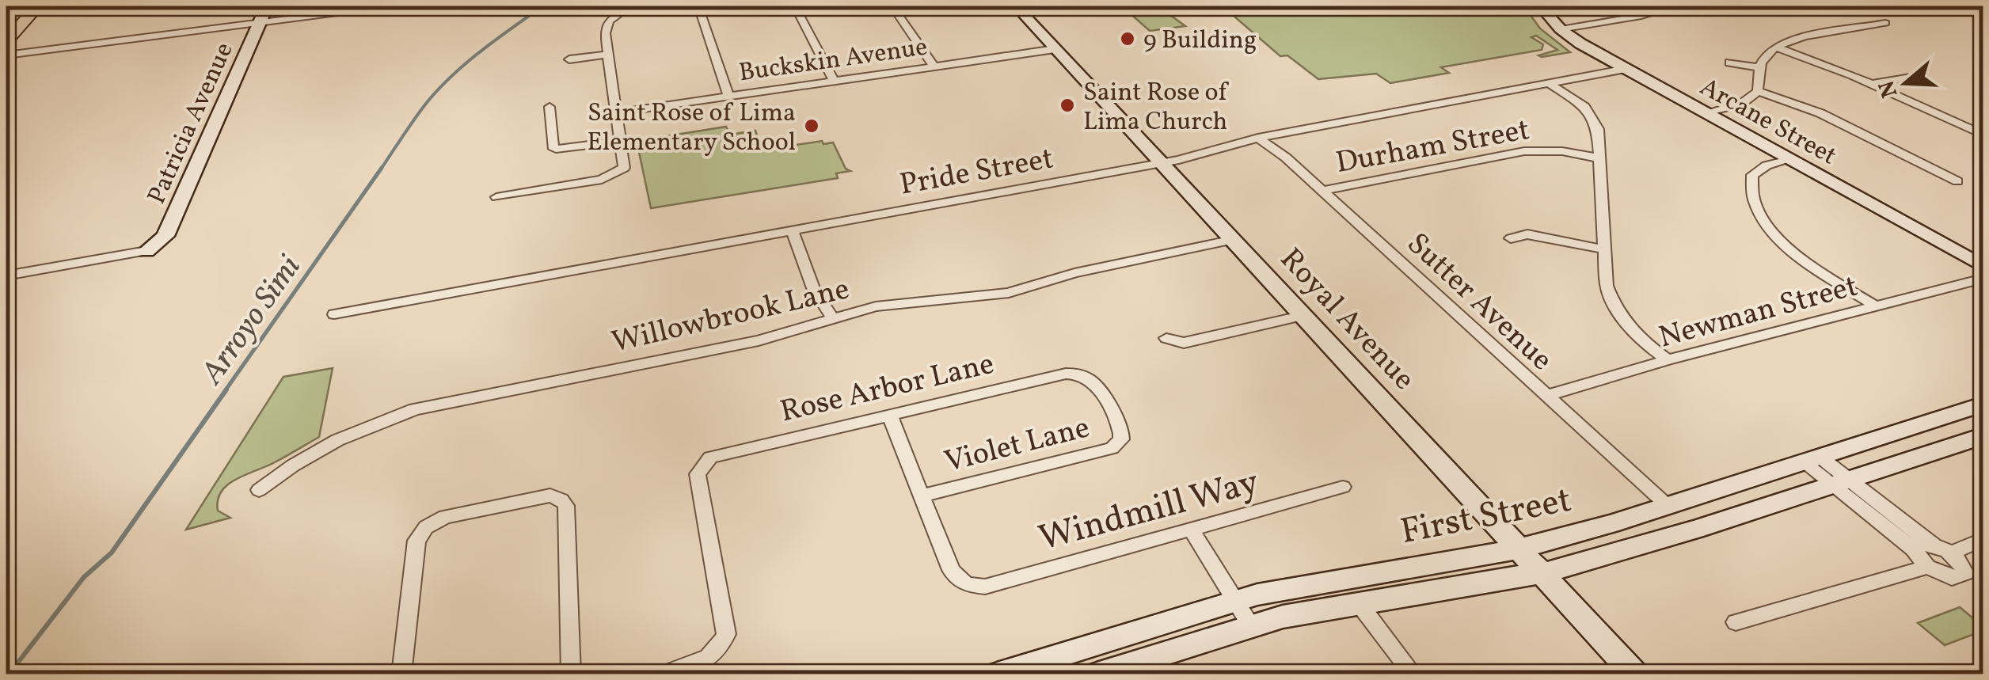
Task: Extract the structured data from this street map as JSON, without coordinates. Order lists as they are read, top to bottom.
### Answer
{
  "streets": {
    "main road": [
      "Arcane Street",
      "Patricia Avenue",
      "Royal Avenue",
      "First Street"
    ],
    "street": [
      "Buckskin Avenue",
      "Durham Street",
      "Pride Street",
      "Sutter Avenue",
      "Newman Street",
      "Willowbrook Lane",
      "Rose Arbor Lane",
      "Violet Lane",
      "Windmill Way"
    ]
  },
  "crossings": [
    ["Buckskin Avenue", "Royal Avenue"],
    ["Arcane Street", "Pride Street"],
    ["Durham Street", "Sutter Avenue"],
    ["Pride Street", "Sutter Avenue"],
    ["Pride Street", "Royal Avenue"],
    ["Sutter Avenue", "Newman Street"],
    ["Sutter Avenue", "First Street"],
    ["Willowbrook Lane", "Royal Avenue"],
    ["Royal Avenue", "First Street"],
    ["Rose Arbor Lane", "Violet Lane"],
    ["Violet Lane", "Windmill Way"]
  ],
  "water": ["Arroyo Simi"],
  "places": ["9 Building", "Saint Rose of Lima Church", "Saint Rose of Lima Elementary School"],
  "north": "left"
}
